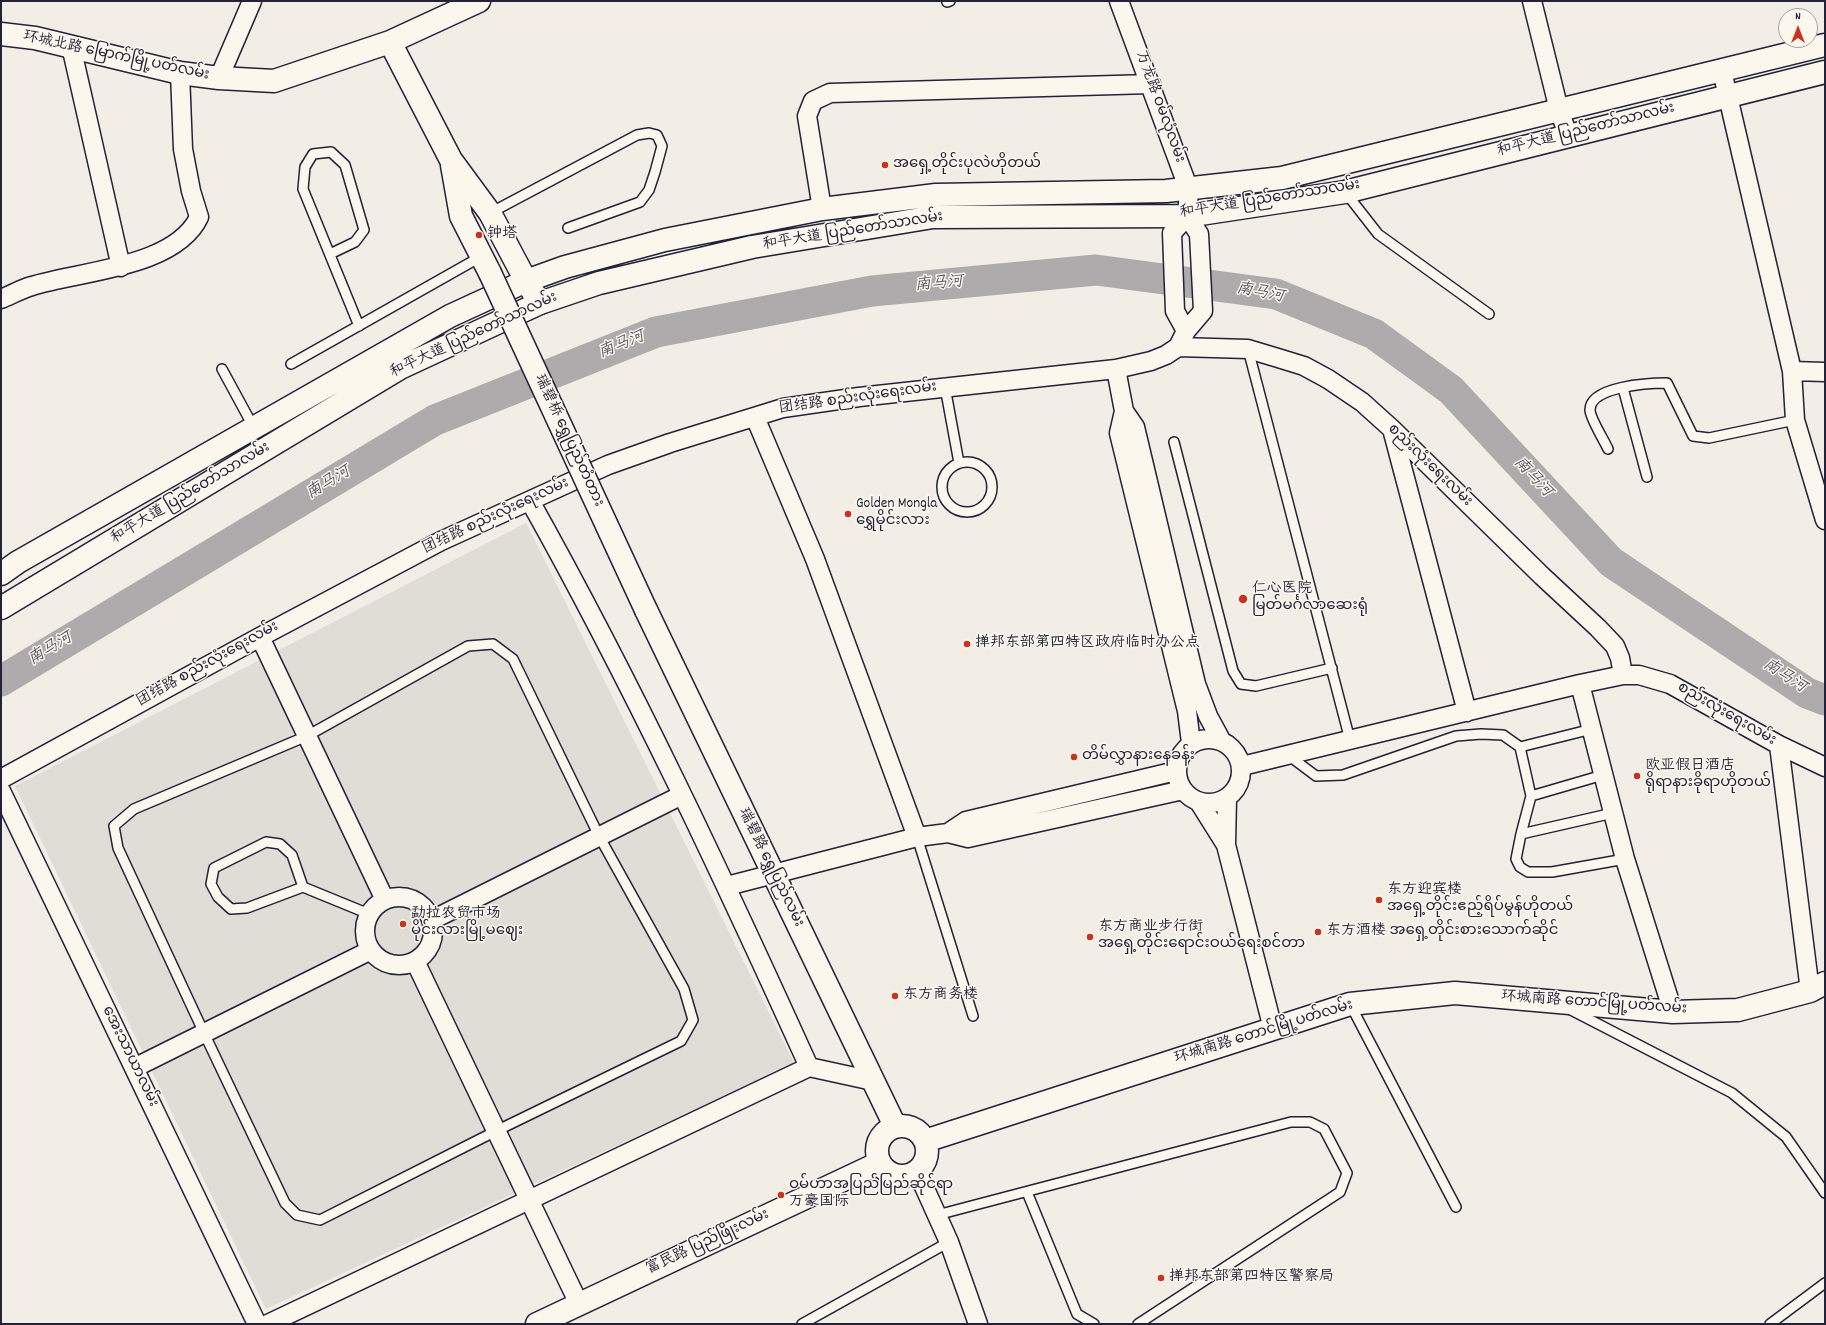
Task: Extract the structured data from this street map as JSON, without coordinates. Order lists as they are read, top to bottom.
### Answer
{
  "streets": {
    "main road": [
      "环城北路 မြောက်မြို့ပတ်လမ်း",
      "和平大道 ပြည်တော်သာလမ်း",
      "瑞碧桥 ရွှေပြည်တံတား",
      "瑞碧路 ရွှေပြည်လမ်း",
      "环城南路 တောင်မြို့ပတ်လမ်း",
      "富民路 ပြည်ဖြိုးလမ်း"
    ],
    "street": [
      "万龙路 ဝမ်လုံလမ်း",
      "团结路 စည်းလုံးရေးလမ်း",
      "စည်းလုံးရေးလမ်း",
      "အေးသာယာလမ်း"
    ]
  },
  "crossings": [
    ["万龙路 ဝမ်လုံလမ်း", "和平大道 ပြည်တော်သာလမ်း"],
    ["团结路 စည်းလုံးရေးလမ်း", "စည်းလုံးရေးလမ်း"],
    ["瑞碧桥 ရွှေပြည်တံတား", "瑞碧路 ရွှေပြည်လမ်း"],
    ["瑞碧路 ရွှေပြည်လမ်း", "环城南路 တောင်မြို့ပတ်လမ်း"],
    ["瑞碧路 ရွှေပြည်လမ်း", "富民路 ပြည်ဖြိုးလမ်း"],
    ["环城南路 တောင်မြို့ပတ်လမ်း", "富民路 ပြည်ဖြိုးလမ်း"]
  ],
  "water": ["南马河"],
  "places": [
    "အရှေ့တိုင်းပုလဲဟိုတယ်",
    "钟塔",
    "Golden Mongla ရွှေမိုင်းလား",
    "仁心医院 မြတ်မင်္ဂလာဆေးရုံ",
    "掸邦东部第四特区政府临时办公点",
    "တိမ်လွှာနားနေခန်း",
    "欧亚假日酒店 ရိုရာနားခိုရာဟိုတယ်",
    "东方迎宾楼 အရှေ့တိုင်းဧည့်ရိပ်မွန်ဟိုတယ်",
    "勐拉农贸市场 မိုင်းလားမြို့မဈေး",
    "东方酒楼 အရှေ့တိုင်းစားသောက်ဆိုင်",
    "东方商业步行街 အရှေ့တိုင်းရောင်းဝယ်ရေးစင်တာ",
    "东方商务楼",
    "ဝမ်ဟာအပြည်ပြည်ဆိုင်ရာ 万豪国际",
    "掸邦东部第四特区警察局"
  ],
  "north": "top"
}
